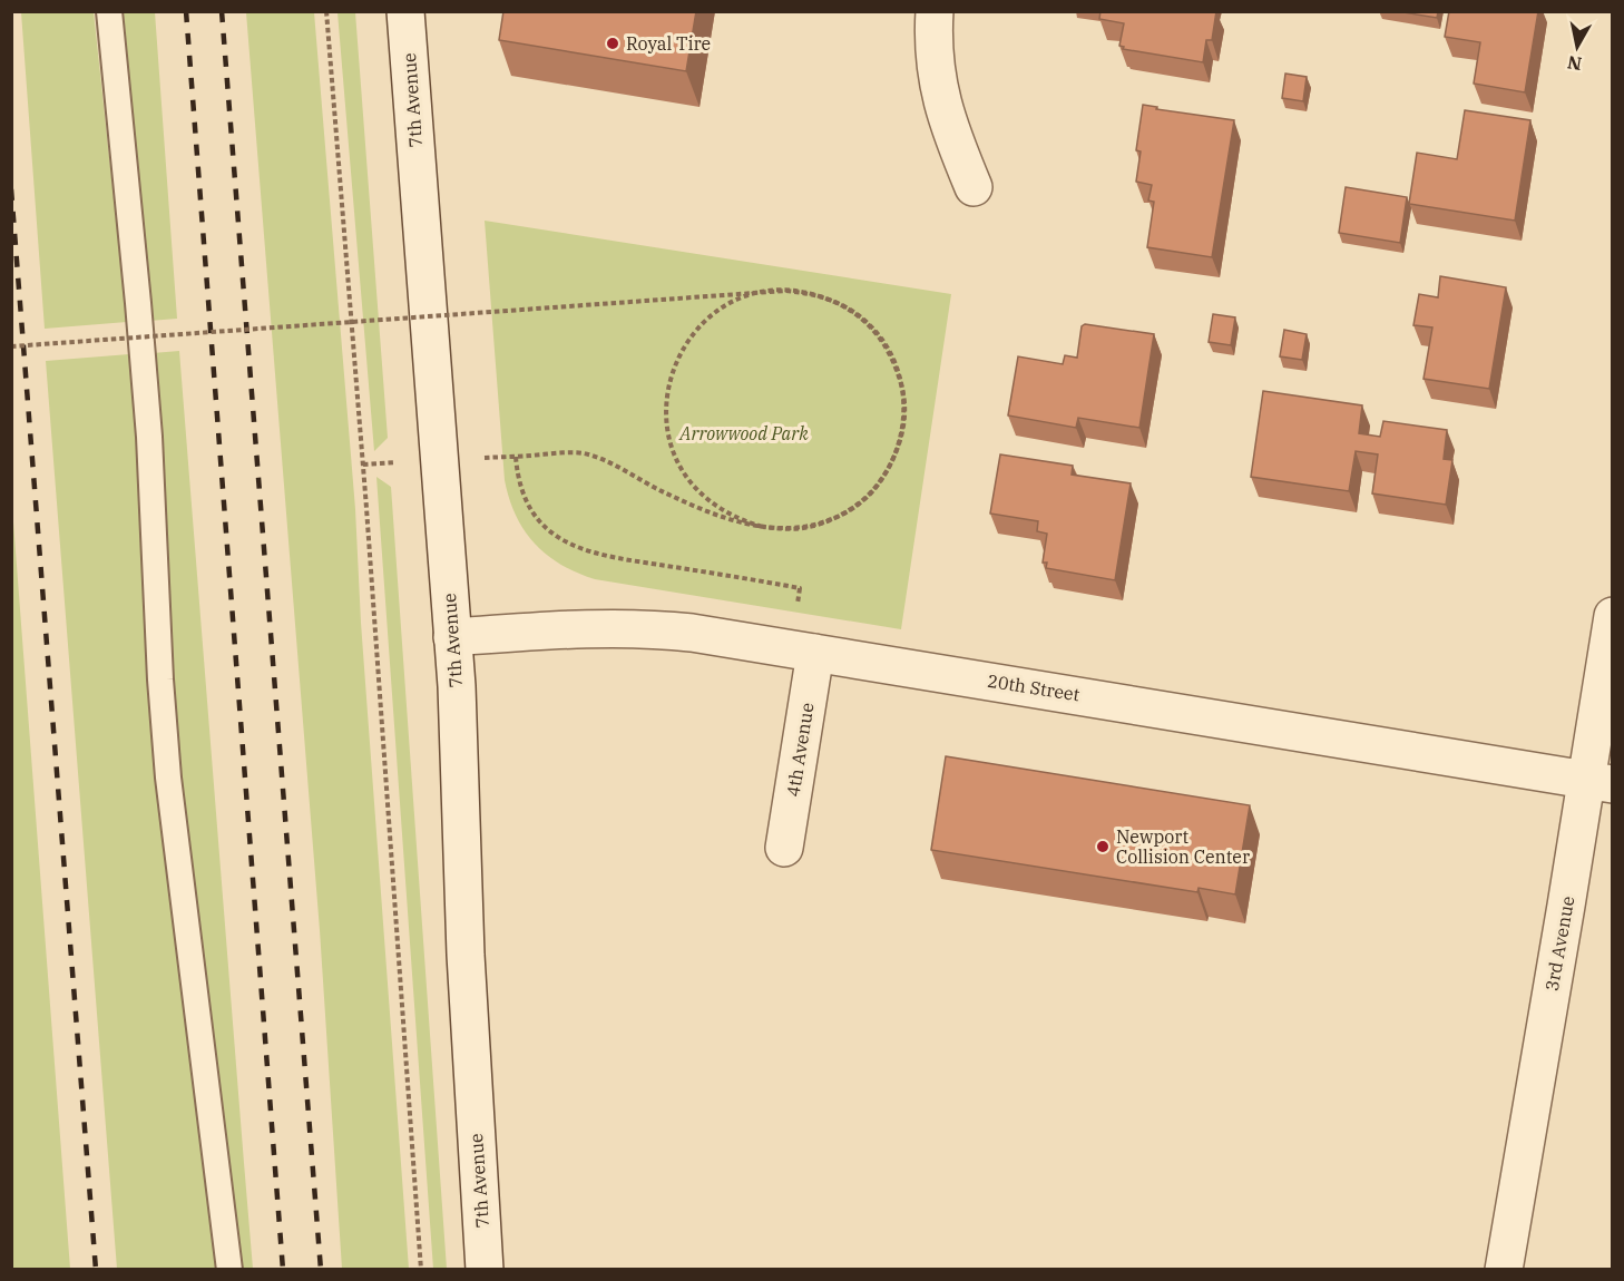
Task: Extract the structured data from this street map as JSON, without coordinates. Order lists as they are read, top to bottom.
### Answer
{
  "streets": {
    "street": [
      "7th Avenue",
      "20th Street",
      "4th Avenue",
      "3rd Avenue"
    ]
  },
  "crossings": [
    ["7th Avenue", "20th Street"],
    ["20th Street", "4th Avenue"],
    ["20th Street", "3rd Avenue"]
  ],
  "parks": ["Arrowwood Park"],
  "places": ["Royal Tire", "Newport Collision Center"],
  "north": "bottom"
}
